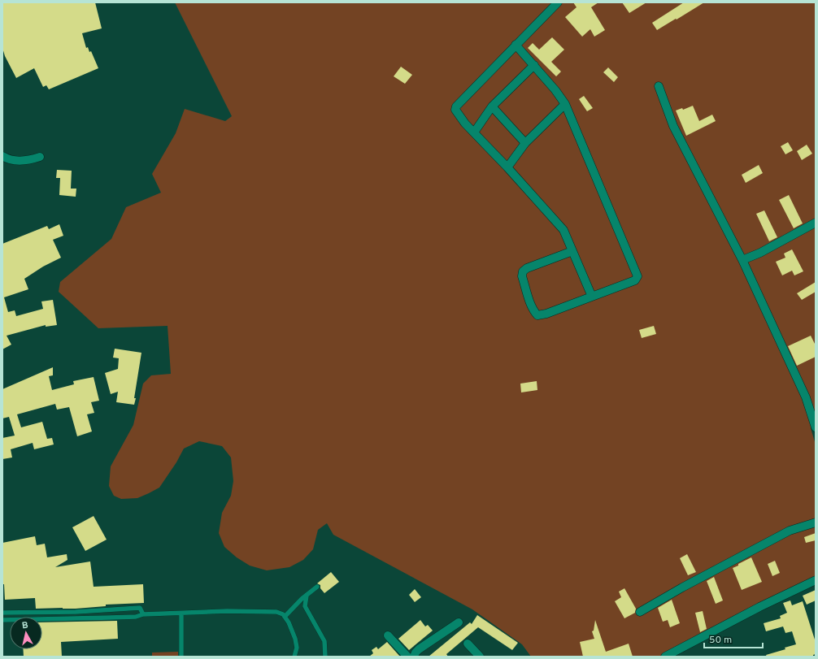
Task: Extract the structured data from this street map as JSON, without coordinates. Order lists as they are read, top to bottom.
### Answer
{
  "scale_bar": "50 m",
  "north": "top"
}
